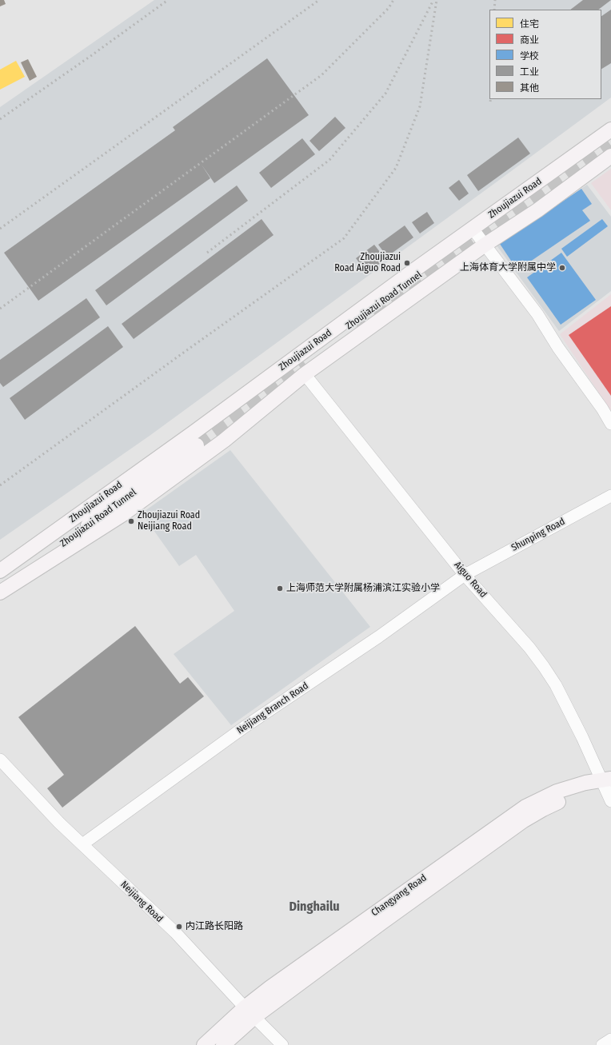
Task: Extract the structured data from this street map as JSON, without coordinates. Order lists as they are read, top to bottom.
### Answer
{
  "streets": {
    "main road": ["Zhoujiazui Road", "Zhoujiazui Road Tunnel", "Changyang Road"],
    "street": [
      "Shunping Road",
      "Aiguo Road",
      "Neijiang Branch Road",
      "Neijiang Road"
    ]
  },
  "crossings": [
    ["Zhoujiazui Road", "Zhoujiazui Road Tunnel"],
    ["Zhoujiazui Road", "Aiguo Road"],
    ["Shunping Road", "Aiguo Road"],
    ["Shunping Road", "Neijiang Branch Road"],
    ["Aiguo Road", "Neijiang Branch Road"],
    ["Aiguo Road", "Changyang Road"],
    ["Neijiang Branch Road", "Neijiang Road"],
    ["Changyang Road", "Neijiang Road"]
  ],
  "districts": ["Dinghailu"],
  "places": [
    "Zhoujiazui Road Aiguo Road",
    "上海体育大学附属中学",
    "Zhoujiazui Road Neijiang Road",
    "上海师范大学附属杨浦滨江实验小学",
    "内江路长阳路"
  ],
  "legend": [
    "住宅",
    "商业",
    "学校",
    "工业",
    "其他"
  ]
}
